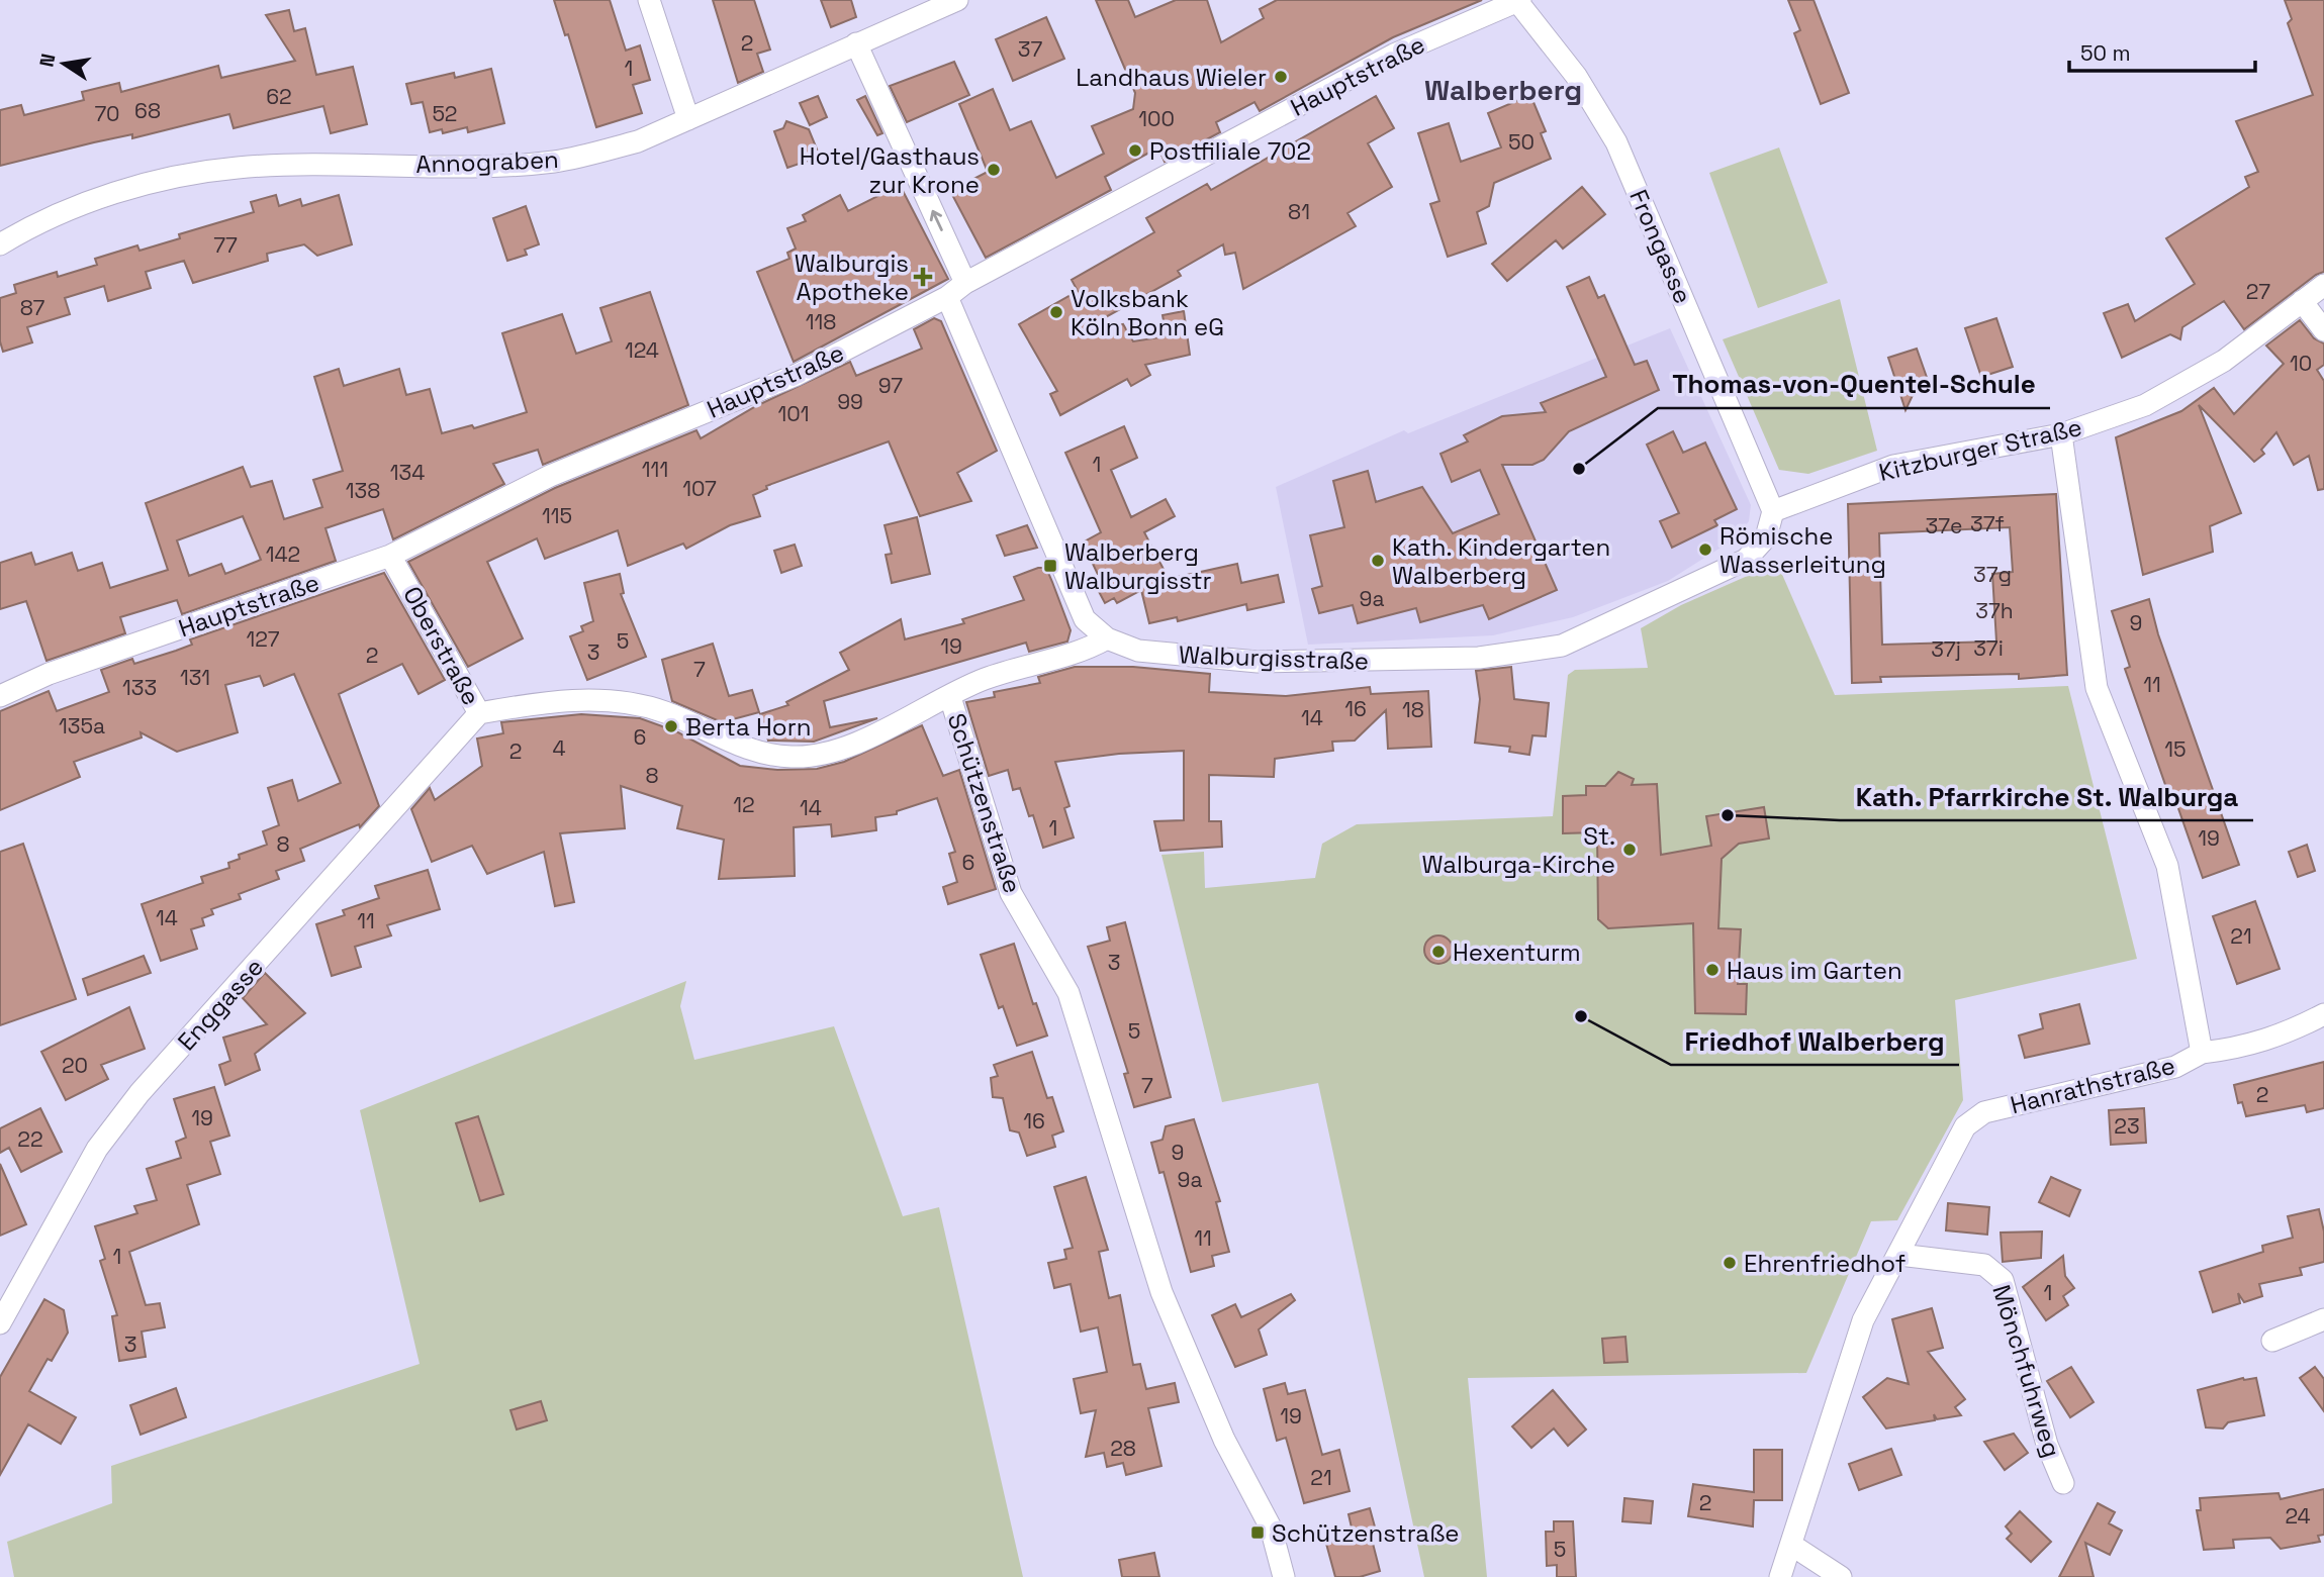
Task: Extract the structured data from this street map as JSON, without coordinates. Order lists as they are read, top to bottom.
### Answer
{
  "streets": {
    "street": [
      "Hauptstraße",
      "Annograben",
      "Frongasse",
      "Kitzburger Straße",
      "Oberstraße",
      "Walburgisstraße",
      "Schützenstraße",
      "Enggasse",
      "Hanrathstraße",
      "Mönchfuhrweg"
    ]
  },
  "crossings": [
    ["Hauptstraße", "Frongasse"],
    ["Hauptstraße", "Oberstraße"],
    ["Hauptstraße", "Walburgisstraße"],
    ["Frongasse", "Kitzburger Straße"],
    ["Frongasse", "Walburgisstraße"],
    ["Kitzburger Straße", "Walburgisstraße"],
    ["Kitzburger Straße", "Hanrathstraße"],
    ["Oberstraße", "Walburgisstraße"],
    ["Oberstraße", "Schützenstraße"],
    ["Oberstraße", "Enggasse"],
    ["Hanrathstraße", "Mönchfuhrweg"]
  ],
  "districts": ["Walberberg"],
  "places": {
    "other": [
      "Landhaus Wieler",
      "Postfiliale 702",
      "Hotel/Gasthaus zur Krone",
      "Volksbank Köln Bonn eG",
      "Thomas-von-Quentel-Schule",
      "Römische Wasserleitung",
      "Kath. Kindergarten Walberberg",
      "Berta Horn",
      "Kath. Pfarrkirche St. Walburga",
      "St. Walburga-Kirche",
      "Hexenturm",
      "Haus im Garten",
      "Friedhof Walberberg",
      "Ehrenfriedhof"
    ],
    "health": ["Walburgis Apotheke"],
    "transit": ["Walberberg Walburgisstr", "Schützenstraße"]
  },
  "house_numbers": [
    "2",
    "37",
    "1",
    "62",
    "68",
    "70",
    "52",
    "100",
    "50",
    "81",
    "77",
    "27",
    "87",
    "118",
    "124",
    "10",
    "97",
    "99",
    "101",
    "1",
    "111",
    "134",
    "107",
    "138",
    "115",
    "37f",
    "37e",
    "142",
    "37g",
    "9a",
    "37h",
    "9",
    "127",
    "5",
    "19",
    "37i",
    "37j",
    "3",
    "2",
    "7",
    "131",
    "11",
    "133",
    "16",
    "18",
    "14",
    "135a",
    "6",
    "4",
    "15",
    "2",
    "8",
    "12",
    "14",
    "1",
    "19",
    "8",
    "6",
    "14",
    "11",
    "21",
    "3",
    "5",
    "20",
    "7",
    "2",
    "19",
    "16",
    "23",
    "22",
    "9",
    "9a",
    "11",
    "1",
    "1",
    "3",
    "19",
    "28",
    "21",
    "2",
    "24",
    "5"
  ],
  "scale_bar": "50 m",
  "north": "left"
}
